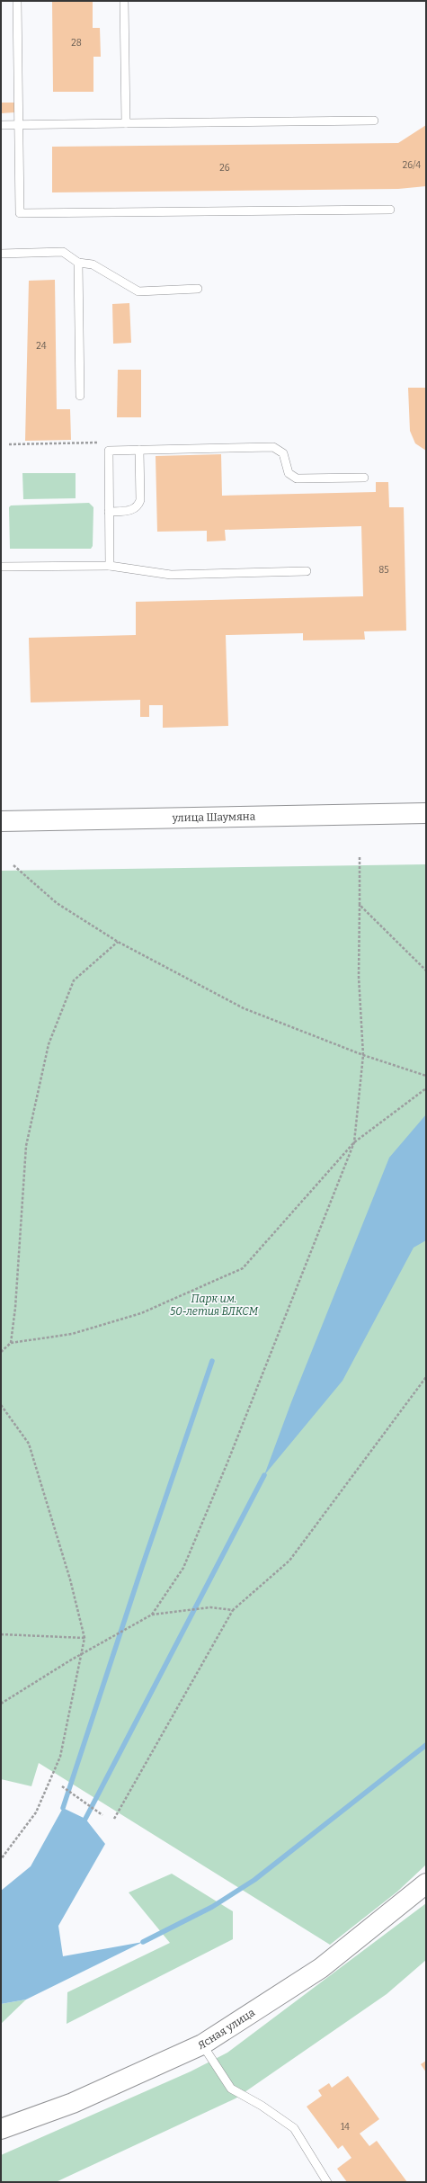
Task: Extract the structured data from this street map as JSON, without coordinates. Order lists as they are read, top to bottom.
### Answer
{
  "streets": {
    "street": ["улица Шаумяна", "Ясная улица"]
  },
  "parks": ["Парк им. 50-летия ВЛКСМ"],
  "house_numbers": [
    "28",
    "26/4",
    "26",
    "24",
    "85",
    "14"
  ]
}
